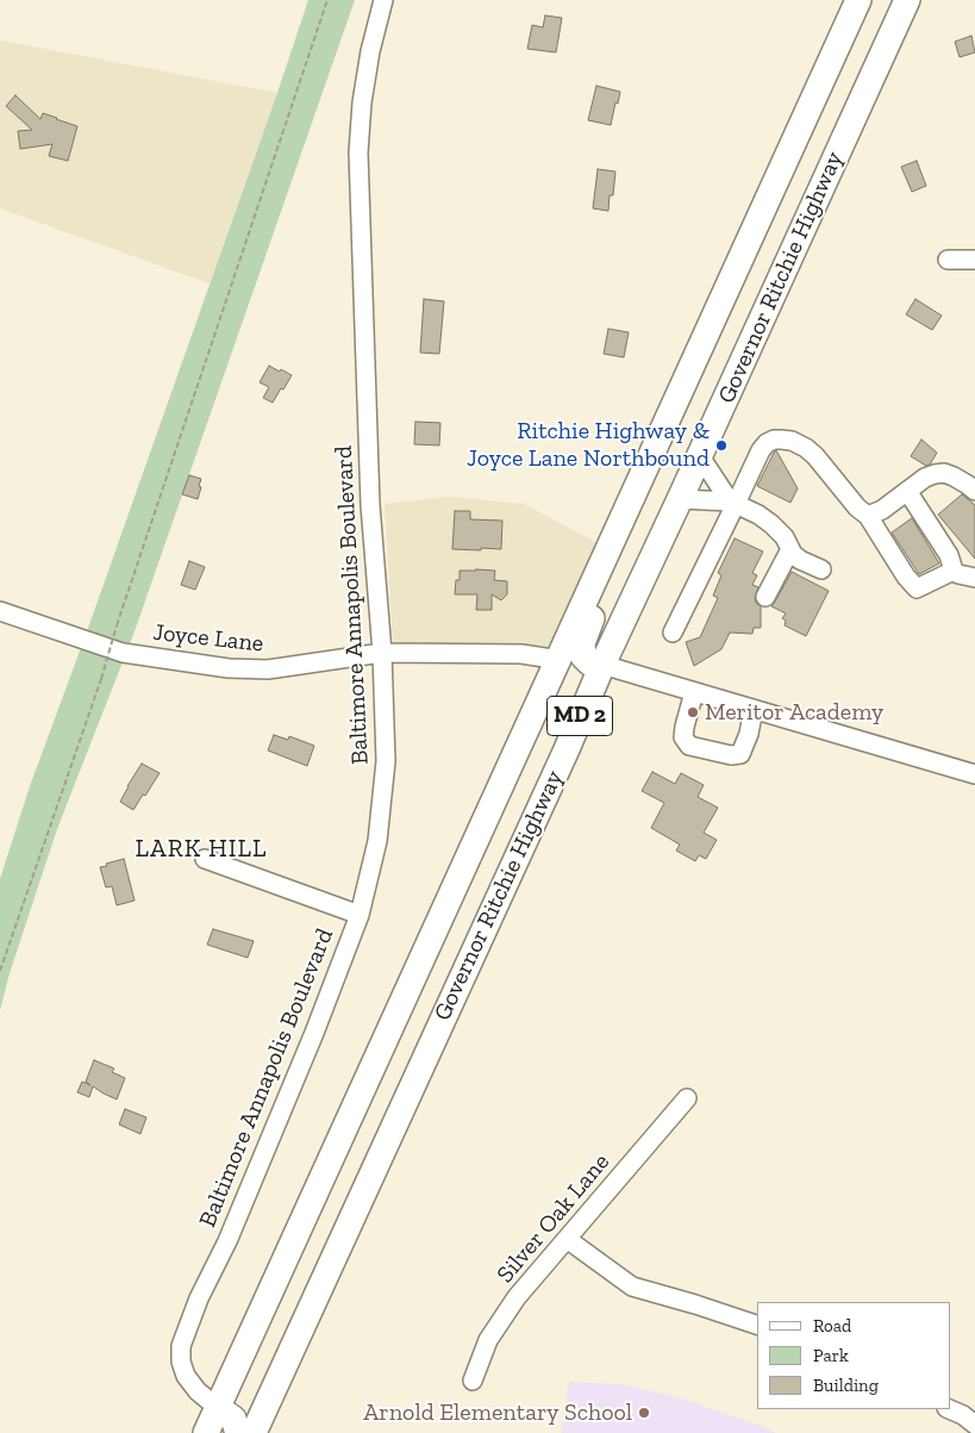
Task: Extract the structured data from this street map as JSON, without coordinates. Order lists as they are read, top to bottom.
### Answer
{
  "streets": {
    "highway": ["Governor Ritchie Highway", "MD 2"],
    "street": ["Baltimore Annapolis Boulevard", "Joyce Lane", "Silver Oak Lane"]
  },
  "crossings": [
    ["Governor Ritchie Highway", "Baltimore Annapolis Boulevard"],
    ["Governor Ritchie Highway", "Joyce Lane"],
    ["Baltimore Annapolis Boulevard", "Joyce Lane"]
  ],
  "districts": ["LARK HILL"],
  "places": ["Ritchie Highway & Joyce Lane Northbound", "Meritor Academy", "Arnold Elementary School"],
  "legend": ["Road", "Park", "Building"]
}
